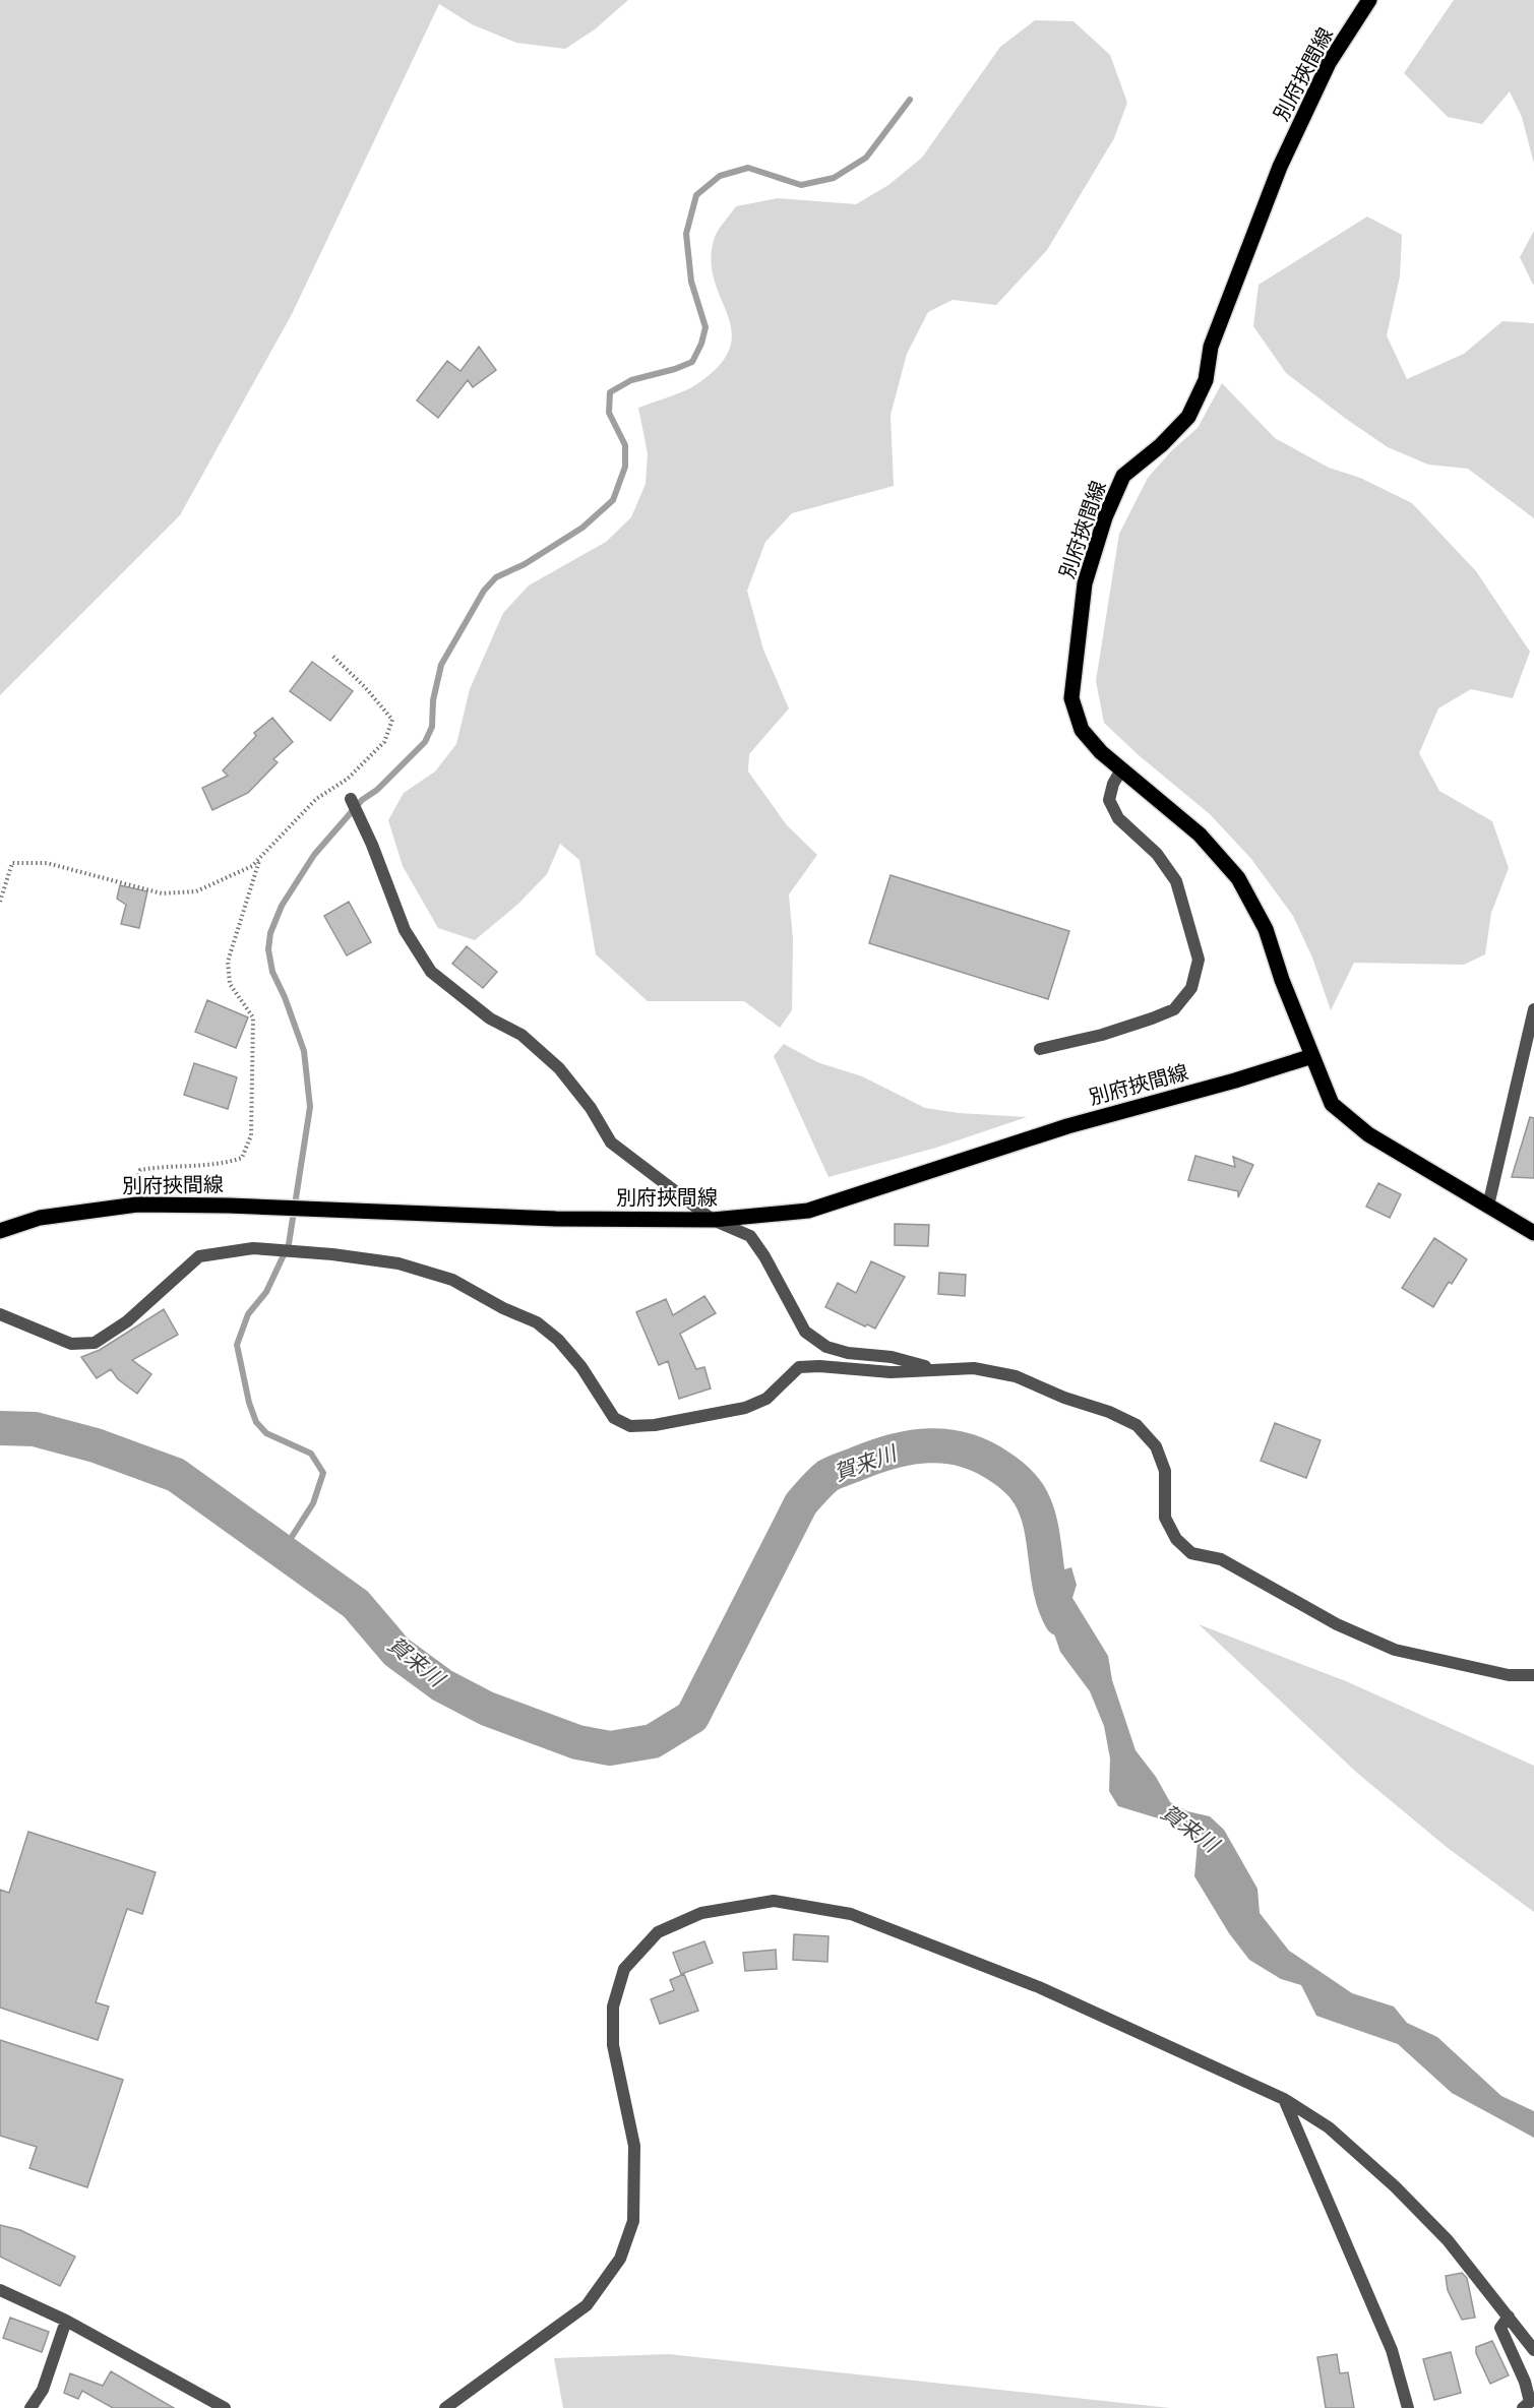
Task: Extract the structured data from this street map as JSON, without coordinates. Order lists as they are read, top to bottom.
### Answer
{
  "streets": {
    "main road": ["別府挾間線"]
  },
  "water": ["賀来川"]
}
